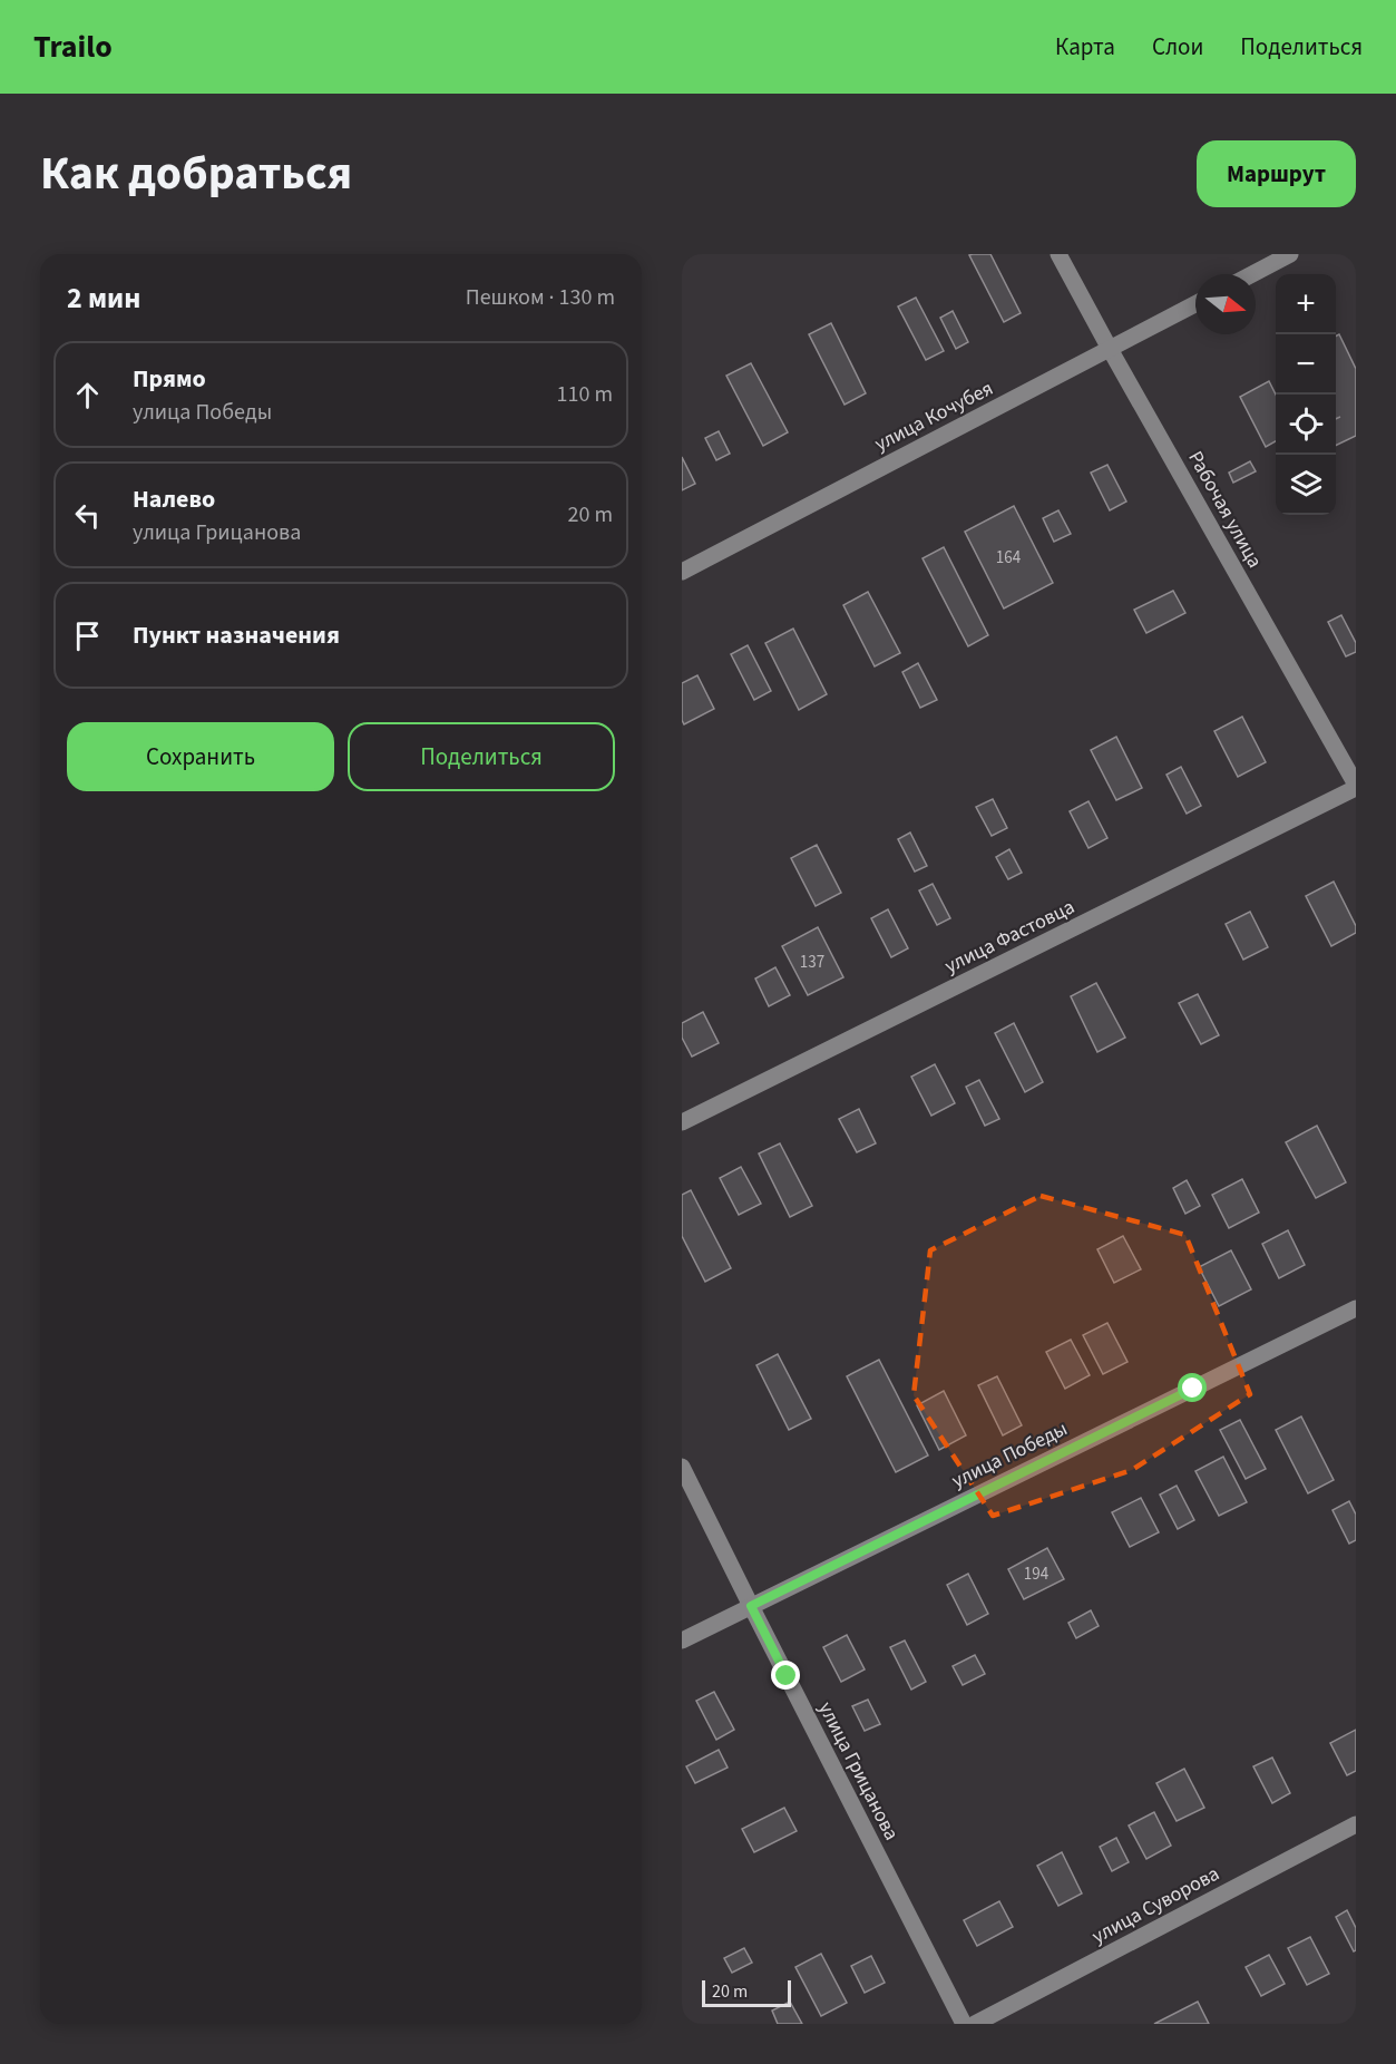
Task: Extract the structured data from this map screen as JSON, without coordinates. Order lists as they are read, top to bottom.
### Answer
{
  "streets": {
    "street": [
      "улица Кочубея",
      "Рабочая улица",
      "улица Фастовца",
      "улица Победы",
      "улица Грицанова",
      "улица Суворова"
    ]
  },
  "crossings": [
    ["улица Кочубея", "Рабочая улица"],
    ["Рабочая улица", "улица Фастовца"],
    ["улица Победы", "улица Грицанова"]
  ],
  "house_numbers": ["164", "137", "194"],
  "scale_bar": "20 m",
  "north": "right",
  "page": {
    "header": "Trailo",
    "nav": ["Карта", "Слои", "Поделиться"],
    "title": "Как добраться",
    "buttons": [
      "Маршрут",
      ["Сохранить", "Поделиться"]
    ],
    "heading": ["2 мин", "Пешком · 130 m"],
    "map_buttons": ["+", "−"],
    "list": [
      ["Прямо", "улица Победы", "110 m"],
      ["Налево", "улица Грицанова", "20 m"],
      "Пункт назначения"
    ],
    "scale": "20 m"
  }
}
